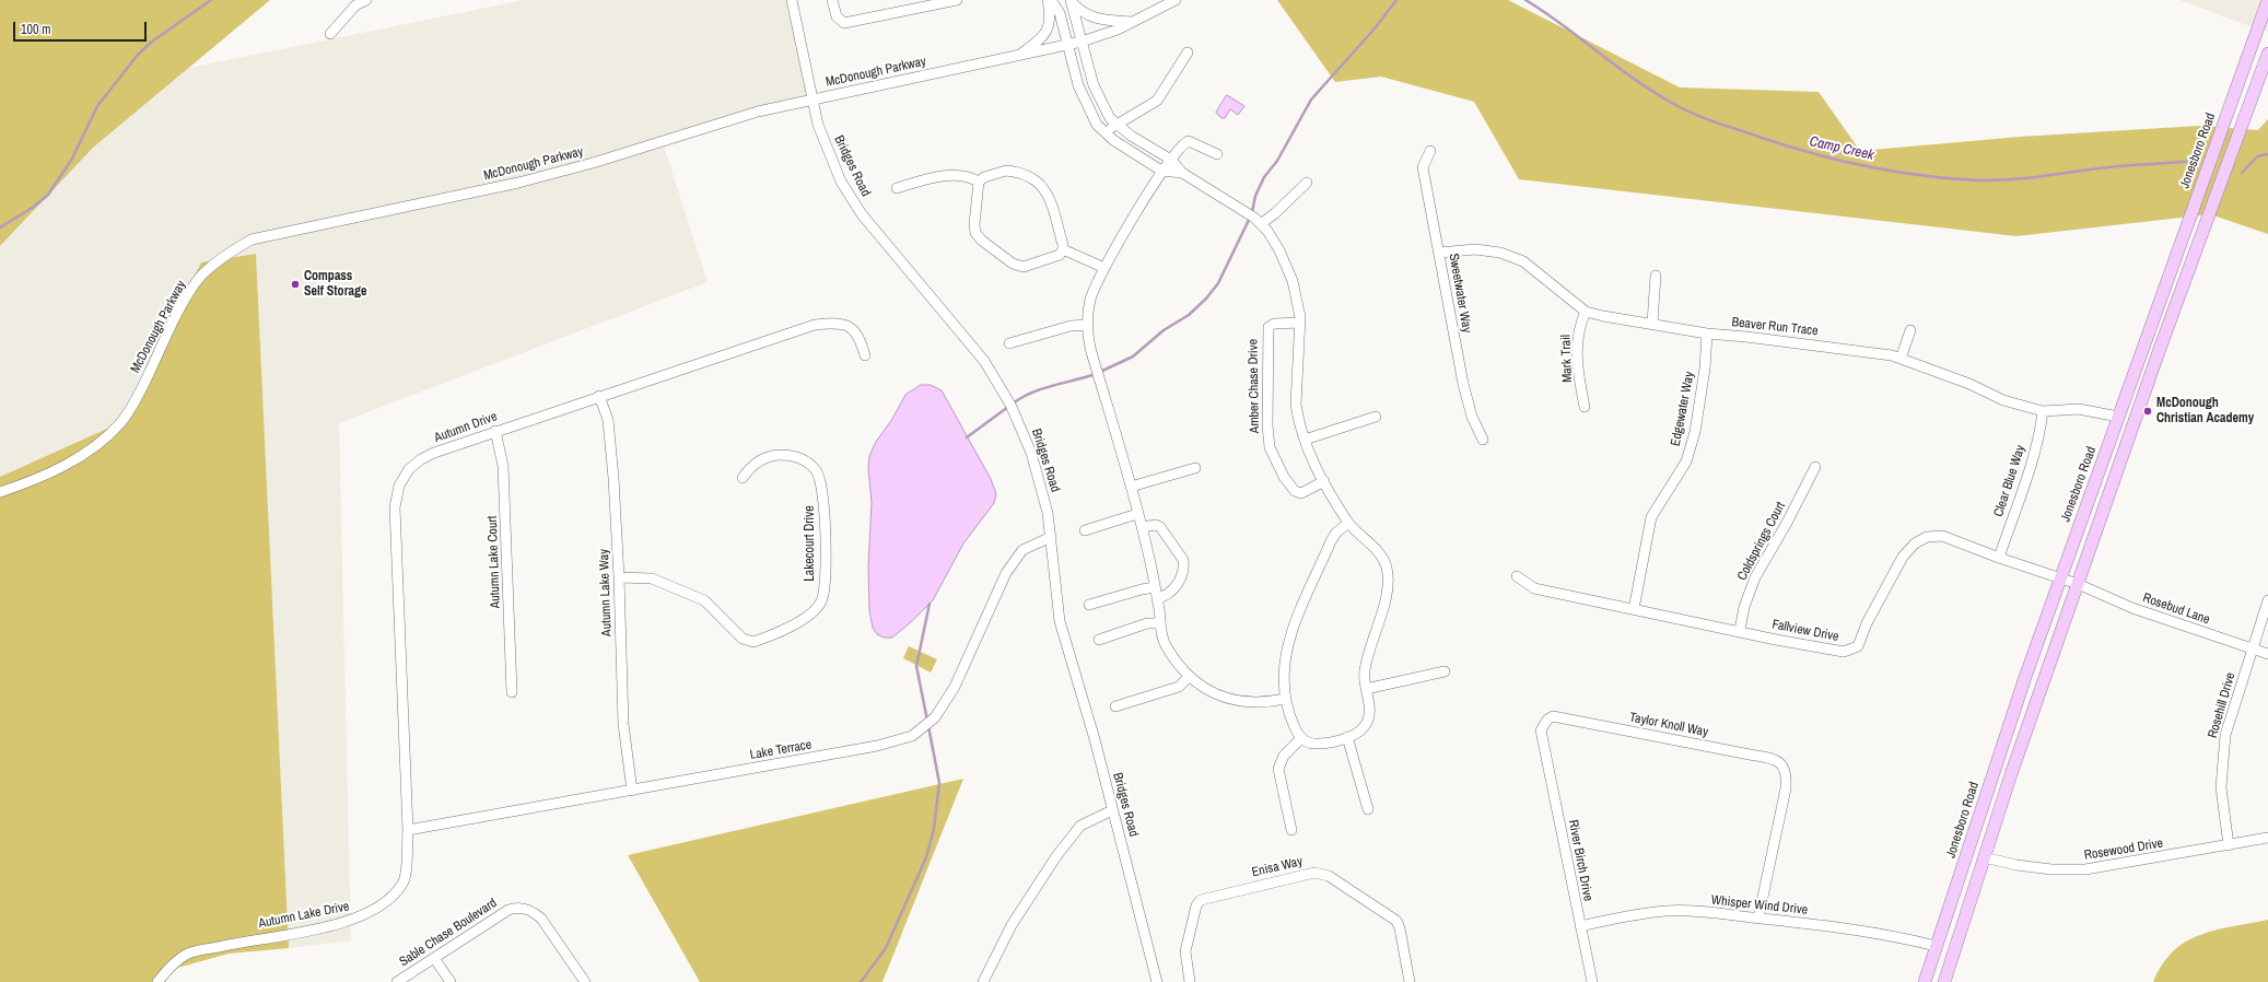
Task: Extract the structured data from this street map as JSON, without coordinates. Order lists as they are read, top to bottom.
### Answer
{
  "streets": {
    "main road": ["Jonesboro Road"],
    "street": [
      "McDonough Parkway",
      "Bridges Road",
      "Sweetwater Way",
      "Beaver Run Trace",
      "Mark Trail",
      "Amber Chase Drive",
      "Edgewater Way",
      "Autumn Drive",
      "Clear Blue Way",
      "Coldsprings Court",
      "Lakecourt Drive",
      "Autumn Lake Court",
      "Autumn Lake Way",
      "Rosebud Lane",
      "Fallview Drive",
      "Rosehill Drive",
      "Taylor Knoll Way",
      "Lake Terrace",
      "Rosewood Drive",
      "River Birch Drive",
      "Enisa Way",
      "Whisper Wind Drive",
      "Autumn Lake Drive",
      "Sable Chase Boulevard"
    ]
  },
  "crossings": [
    ["McDonough Parkway", "Bridges Road"],
    ["Jonesboro Road", "Beaver Run Trace"],
    ["Jonesboro Road", "Fallview Drive"],
    ["Jonesboro Road", "Whisper Wind Drive"],
    ["Bridges Road", "Lake Terrace"],
    ["Sweetwater Way", "Beaver Run Trace"],
    ["Beaver Run Trace", "Mark Trail"],
    ["Beaver Run Trace", "Edgewater Way"],
    ["Beaver Run Trace", "Clear Blue Way"],
    ["Edgewater Way", "Fallview Drive"],
    ["Autumn Drive", "Autumn Lake Court"],
    ["Autumn Drive", "Autumn Lake Way"],
    ["Autumn Drive", "Lake Terrace"],
    ["Autumn Drive", "Autumn Lake Drive"],
    ["Clear Blue Way", "Fallview Drive"],
    ["Coldsprings Court", "Fallview Drive"],
    ["Lakecourt Drive", "Autumn Lake Way"],
    ["Autumn Lake Way", "Lake Terrace"],
    ["Rosebud Lane", "Fallview Drive"],
    ["Rosebud Lane", "Rosehill Drive"],
    ["Rosehill Drive", "Rosewood Drive"],
    ["Taylor Knoll Way", "River Birch Drive"],
    ["Taylor Knoll Way", "Whisper Wind Drive"],
    ["Lake Terrace", "Autumn Lake Drive"],
    ["River Birch Drive", "Whisper Wind Drive"]
  ],
  "water": ["Camp Creek"],
  "places": ["Compass Self Storage", "McDonough Christian Academy"],
  "scale_bar": "100 m"
}
